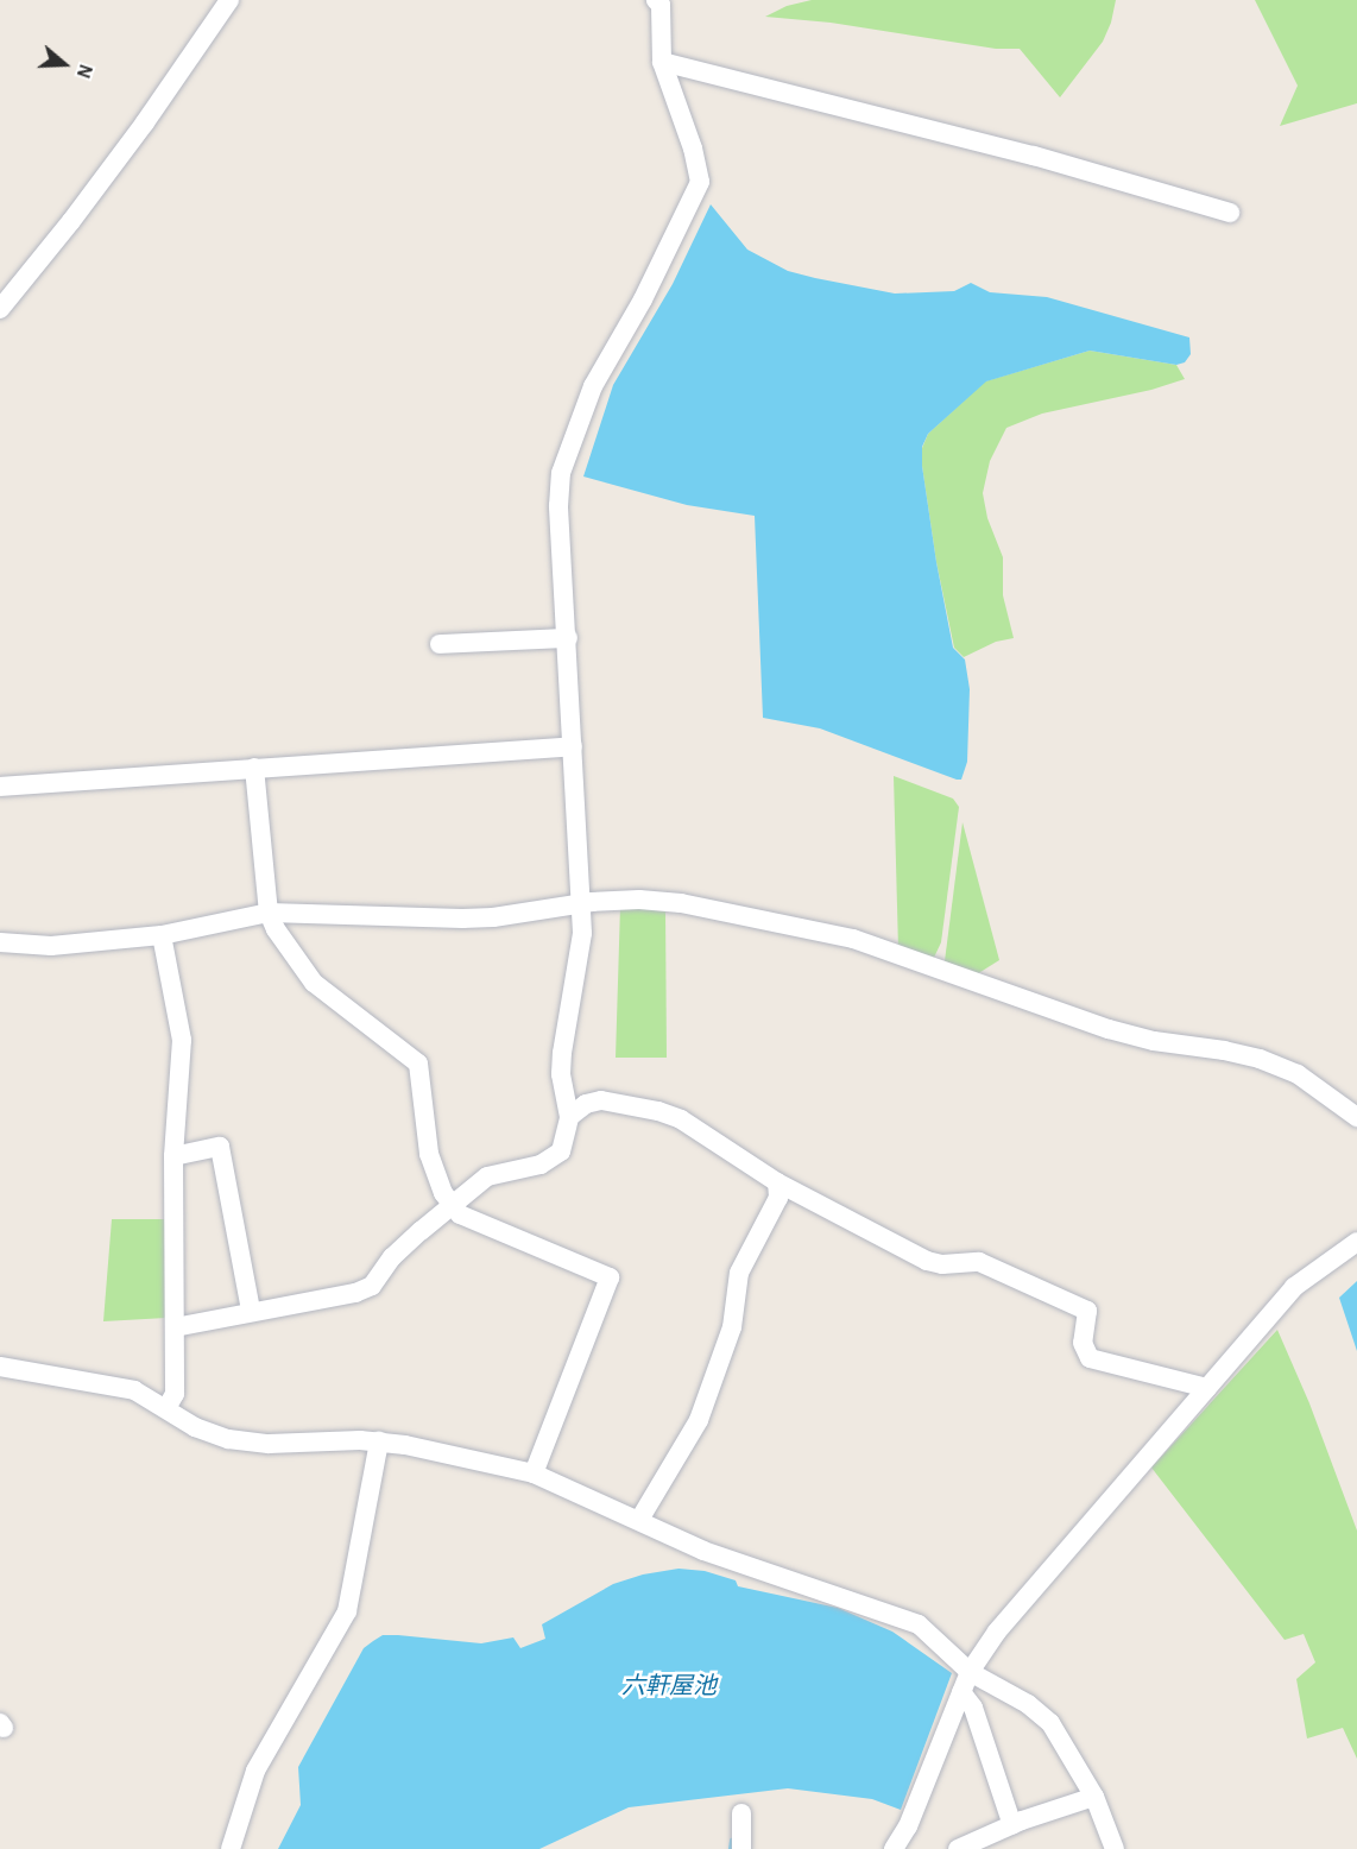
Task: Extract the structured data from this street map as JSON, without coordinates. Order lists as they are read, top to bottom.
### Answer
{
  "water": ["六軒屋池"],
  "north": "right"
}
